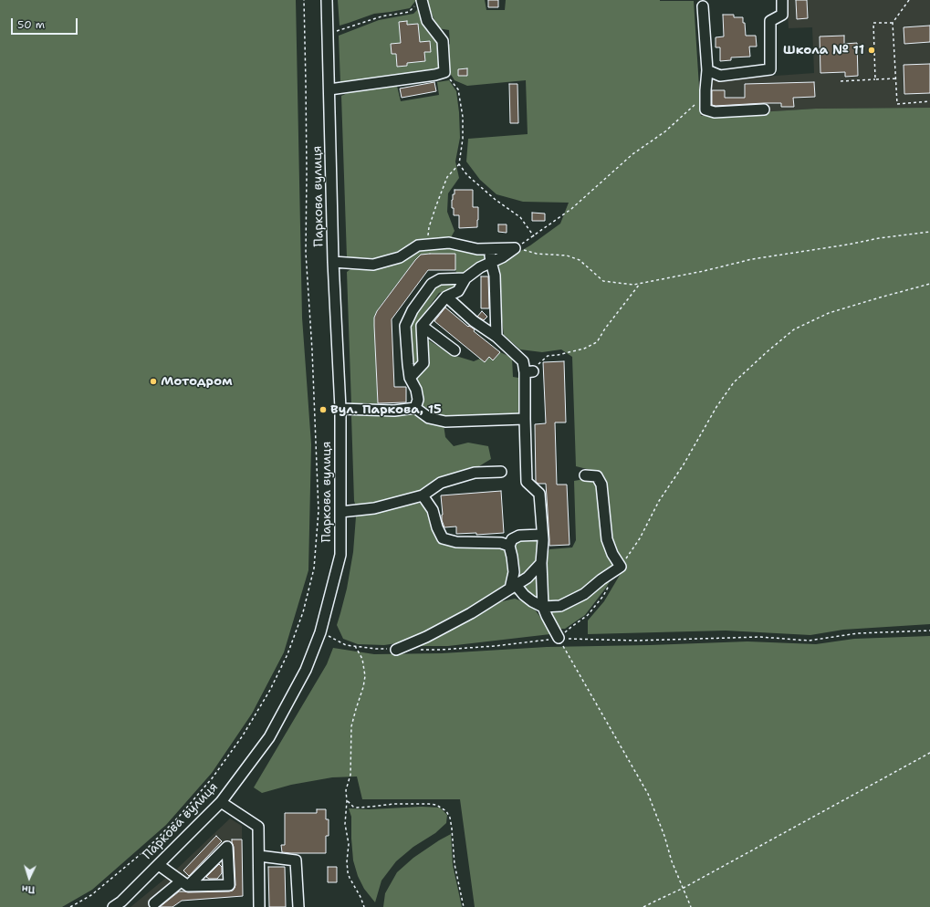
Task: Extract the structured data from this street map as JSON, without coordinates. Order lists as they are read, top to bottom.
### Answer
{
  "streets": {
    "street": ["Паркова вулиця"]
  },
  "places": ["Школа № 11", "Мотодром", "Вул. Паркова, 15"],
  "scale_bar": "50 m",
  "north": "bottom"
}
